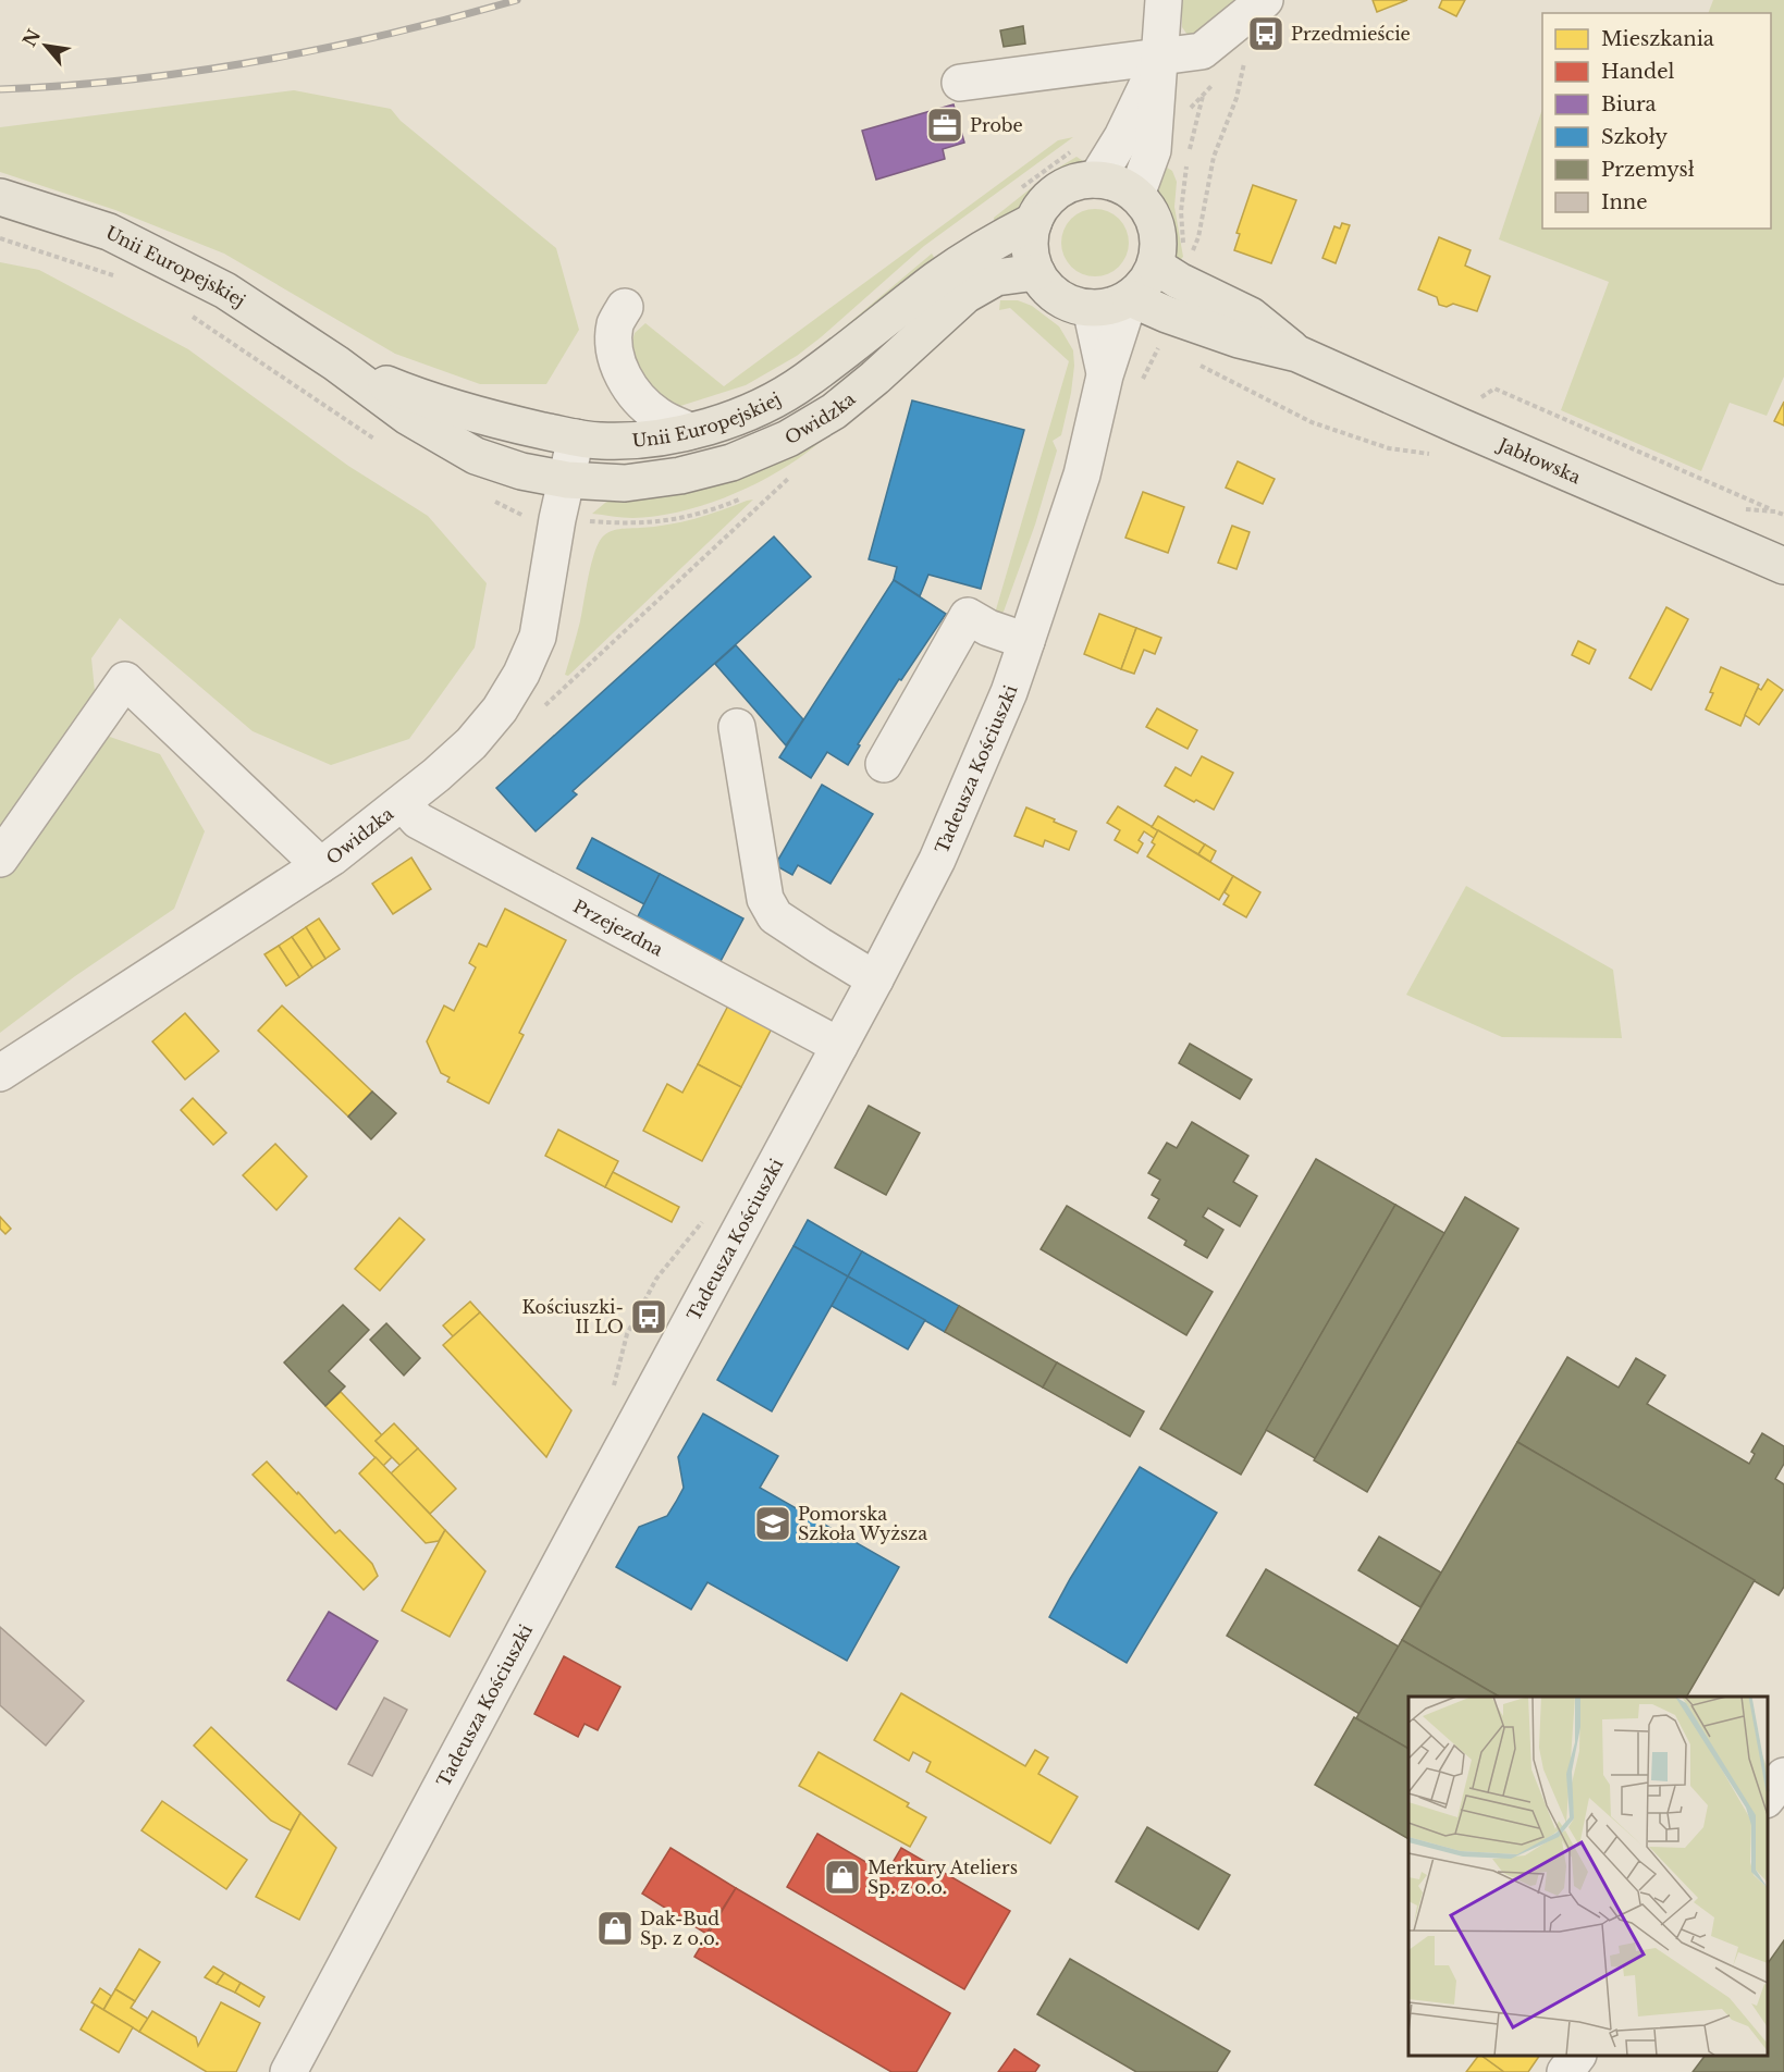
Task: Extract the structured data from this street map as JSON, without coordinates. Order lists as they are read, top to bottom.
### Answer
{
  "streets": {
    "main road": ["Unii Europejskiej", "Owidzka", "Jabłowska"],
    "street": ["Tadeusza Kościuszki", "Przejezdna"]
  },
  "crossings": [
    ["Unii Europejskiej", "Owidzka"],
    ["Unii Europejskiej", "Jabłowska"],
    ["Unii Europejskiej", "Tadeusza Kościuszki"],
    ["Owidzka", "Jabłowska"],
    ["Owidzka", "Tadeusza Kościuszki"],
    ["Owidzka", "Przejezdna"],
    ["Jabłowska", "Tadeusza Kościuszki"],
    ["Tadeusza Kościuszki", "Przejezdna"]
  ],
  "places": {
    "bus stop": ["Przedmieście", "Kościuszki- II LO"],
    "office": ["Probe"],
    "school or university": ["Pomorska Szkoła Wyższa"],
    "shop": ["Merkury Ateliers Sp. z o.o.", "Dak-Bud Sp. z o.o."]
  },
  "legend": [
    "Mieszkania",
    "Handel",
    "Biura",
    "Szkoły",
    "Przemysł",
    "Inne"
  ],
  "north": "top left"
}
